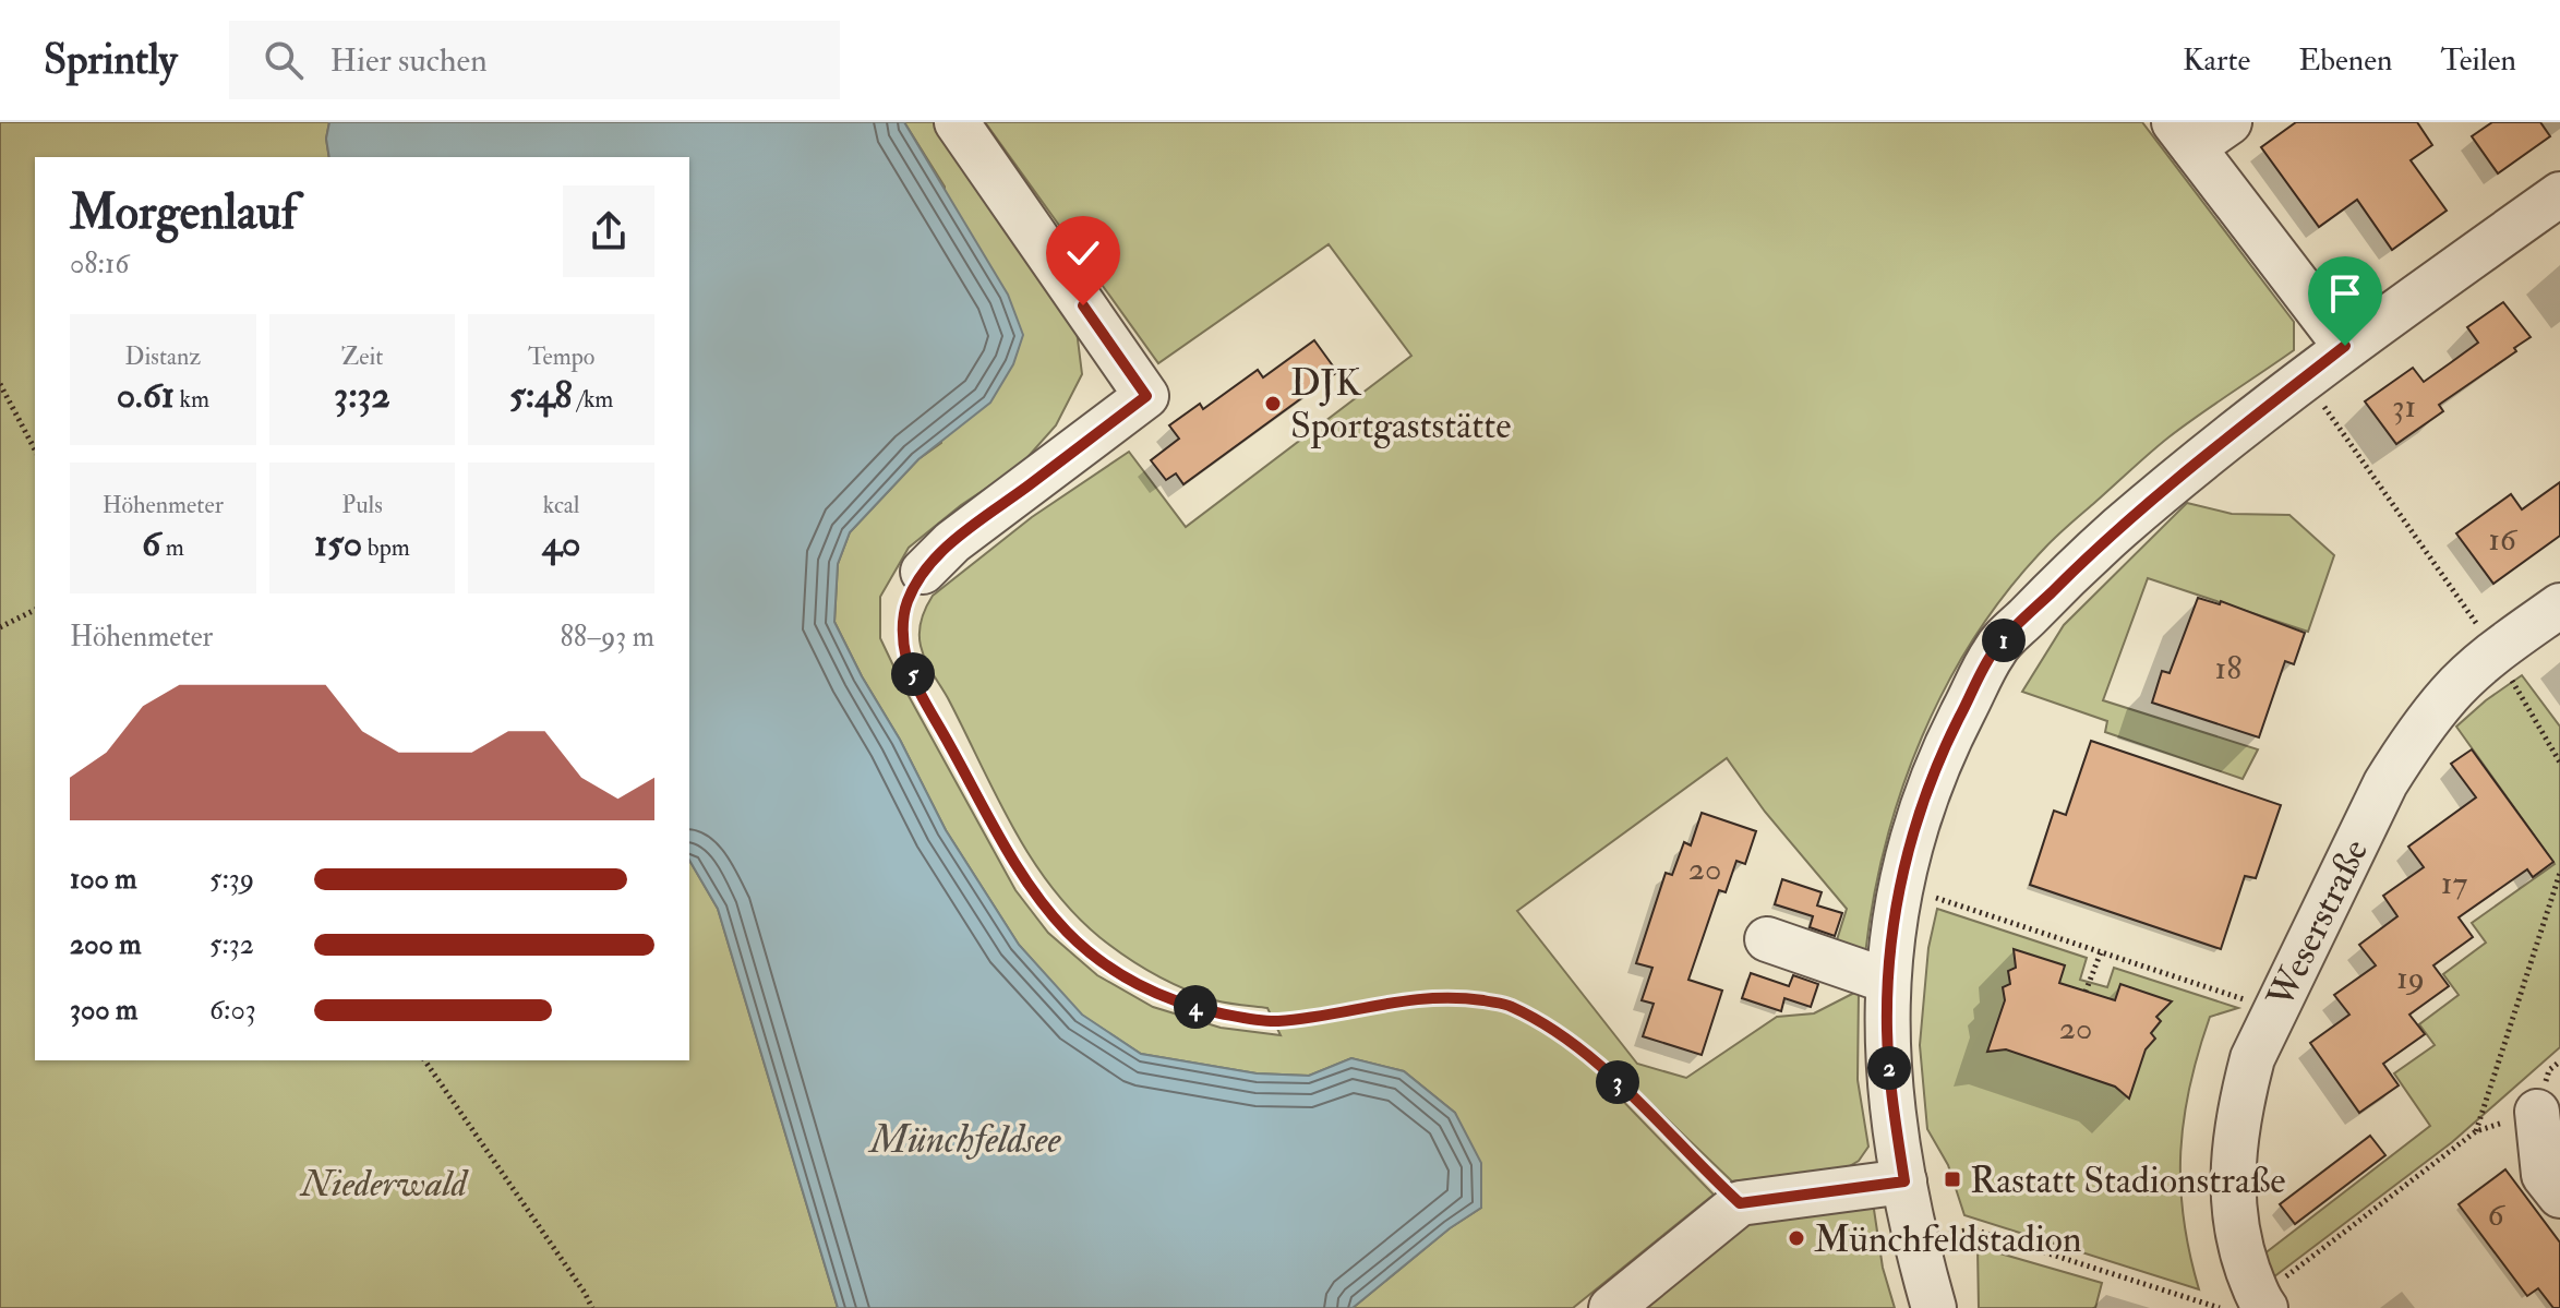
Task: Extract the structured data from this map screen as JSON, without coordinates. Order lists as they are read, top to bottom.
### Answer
{
  "streets": {
    "street": ["Weserstraße"]
  },
  "water": ["Münchfeldsee"],
  "parks": ["Niederwald"],
  "places": {
    "other": ["DJK Sportgaststätte", "Münchfeldstadion"],
    "transit": ["Rastatt Stadionstraße"]
  },
  "house_numbers": [
    "31",
    "16",
    "18",
    "20",
    "17",
    "19",
    "20",
    "6"
  ],
  "page": {
    "header": "Sprintly",
    "search": "Hier suchen",
    "nav": ["Karte", "Ebenen", "Teilen"],
    "heading": ["Morgenlauf", "08:16"],
    "stats": [
      ["Distanz", "0.61 km"],
      ["Zeit", "3:32"],
      ["Tempo", "5:48 /km"],
      ["Höhenmeter", "6 m"],
      ["Puls", "150 bpm"],
      ["kcal", "40"]
    ],
    "chart": ["Höhenmeter", "88–93 m"],
    "pins": [
      "1",
      "5",
      "4",
      "2",
      "3"
    ],
    "list": [
      {
        "name": "100 m",
        "note": "5:39"
      },
      {
        "name": "200 m",
        "note": "5:32"
      },
      {
        "name": "300 m",
        "note": "6:03"
      }
    ]
  }
}
